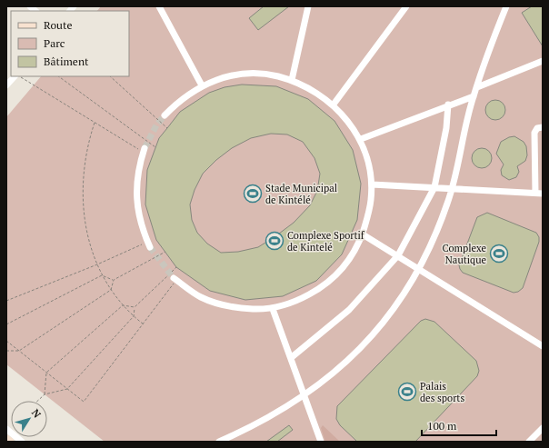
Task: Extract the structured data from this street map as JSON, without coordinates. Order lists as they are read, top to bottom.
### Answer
{
  "places": {
    "sports": [
      "Stade Municipal de Kintélé",
      "Complexe Sportif de Kintelé",
      "Complexe Nautique",
      "Palais des sports"
    ]
  },
  "legend": ["Route", "Parc", "Bâtiment"],
  "scale_bar": "100 m",
  "north": "top right"
}
